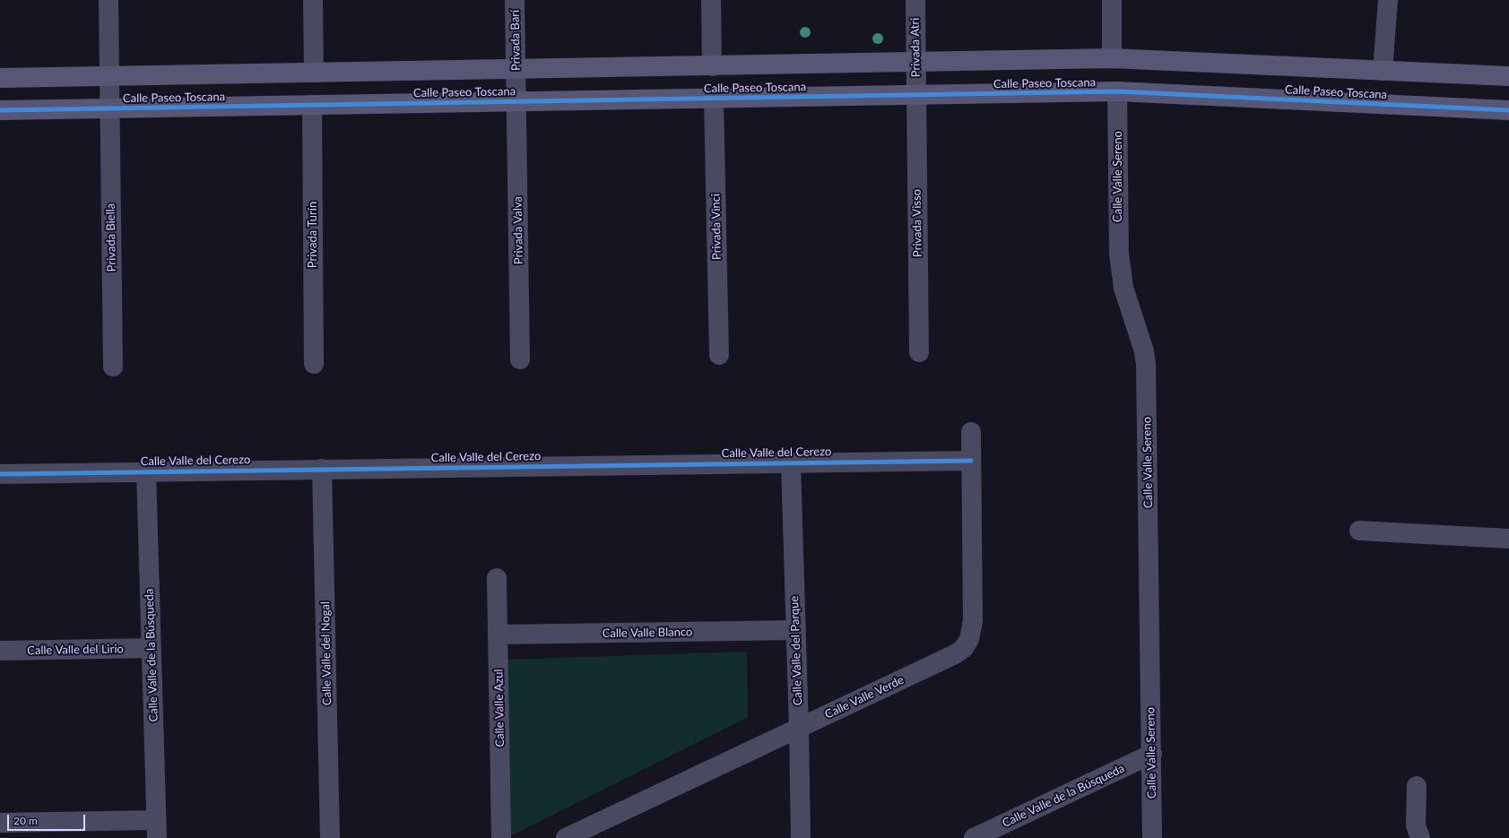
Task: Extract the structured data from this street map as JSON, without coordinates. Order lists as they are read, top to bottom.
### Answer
{
  "streets": {
    "street": [
      "Privada Barí",
      "Privada Atri",
      "Calle Paseo Toscana",
      "Calle Valle Sereno",
      "Privada Visso",
      "Privada Vinci",
      "Privada Valva",
      "Privada Turín",
      "Privada Biella",
      "Calle Valle del Cerezo",
      "Calle Valle Blanco",
      "Calle Valle del Lirio",
      "Calle Valle del Parque",
      "Calle Valle del Nogal",
      "Calle Valle de la Búsqueda",
      "Calle Valle Verde",
      "Calle Valle Azul"
    ]
  },
  "crossings": [
    ["Privada Barí", "Calle Paseo Toscana"],
    ["Privada Barí", "Privada Valva"],
    ["Privada Atri", "Calle Paseo Toscana"],
    ["Privada Atri", "Privada Visso"],
    ["Calle Paseo Toscana", "Calle Valle Sereno"],
    ["Calle Paseo Toscana", "Privada Visso"],
    ["Calle Paseo Toscana", "Privada Vinci"],
    ["Calle Paseo Toscana", "Privada Valva"],
    ["Calle Paseo Toscana", "Privada Turín"],
    ["Calle Paseo Toscana", "Privada Biella"],
    ["Calle Valle Sereno", "Calle Valle de la Búsqueda"],
    ["Calle Valle del Cerezo", "Calle Valle del Parque"],
    ["Calle Valle del Cerezo", "Calle Valle del Nogal"],
    ["Calle Valle del Cerezo", "Calle Valle de la Búsqueda"],
    ["Calle Valle del Cerezo", "Calle Valle Verde"],
    ["Calle Valle Blanco", "Calle Valle del Parque"],
    ["Calle Valle Blanco", "Calle Valle Azul"],
    ["Calle Valle del Lirio", "Calle Valle de la Búsqueda"],
    ["Calle Valle del Parque", "Calle Valle Verde"]
  ],
  "scale_bar": "20 m"
}
